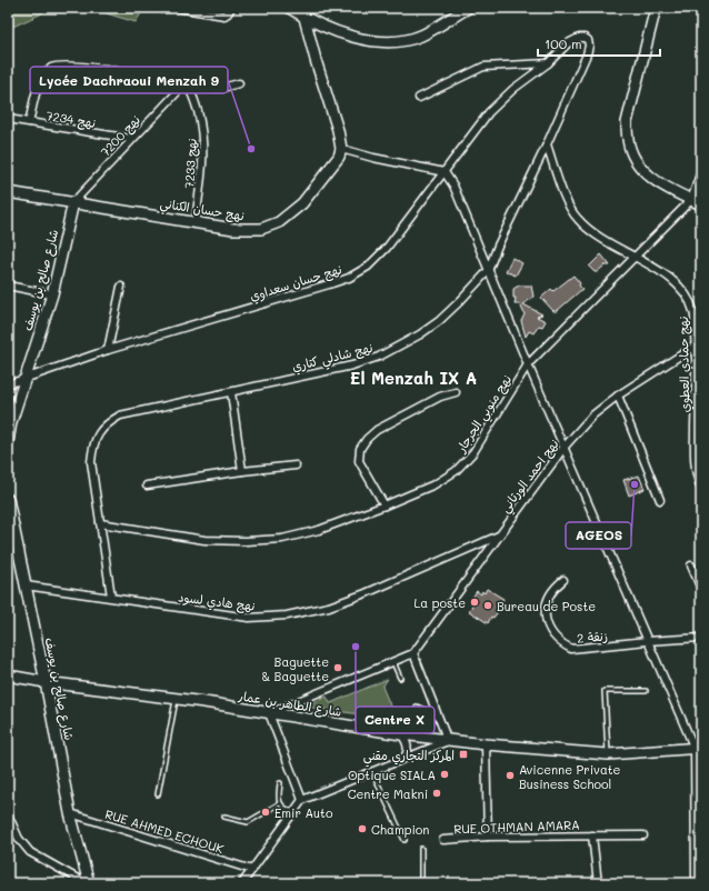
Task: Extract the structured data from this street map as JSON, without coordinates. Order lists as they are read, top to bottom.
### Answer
{
  "streets": {
    "street": [
      "نهج 7234",
      "نهج 7200",
      "نهج 7233",
      "نهج حسان الكناني",
      "شارع صالح بن يوسف",
      "نهج حسان سعداوي",
      "نهج شادلي كتاري",
      "نهج حمادي العطوي",
      "نهج منوبي الجرجار",
      "نهج احمد الورتاني",
      "نهج هادي لسود",
      "زنقة 2",
      "شارع الطاهر بن عمار",
      "RUE OTHMAN AMARA",
      "RUE AHMED ECHOUK"
    ]
  },
  "crossings": [
    ["نهج 7234", "نهج 7200"],
    ["نهج 7200", "نهج 7233"],
    ["نهج 7200", "نهج حسان الكناني"],
    ["نهج 7200", "شارع صالح بن يوسف"],
    ["نهج 7233", "نهج حسان الكناني"],
    ["نهج حسان الكناني", "شارع صالح بن يوسف"],
    ["شارع صالح بن يوسف", "نهج حسان سعداوي"],
    ["شارع صالح بن يوسف", "نهج هادي لسود"],
    ["شارع صالح بن يوسف", "شارع الطاهر بن عمار"],
    ["شارع صالح بن يوسف", "RUE AHMED ECHOUK"],
    ["نهج حسان سعداوي", "نهج شادلي كتاري"],
    ["نهج شادلي كتاري", "نهج حمادي العطوي"],
    ["نهج شادلي كتاري", "نهج منوبي الجرجار"],
    ["نهج شادلي كتاري", "نهج هادي لسود"],
    ["نهج حمادي العطوي", "نهج منوبي الجرجار"],
    ["نهج حمادي العطوي", "نهج احمد الورتاني"],
    ["نهج احمد الورتاني", "نهج هادي لسود"]
  ],
  "districts": ["El Menzah IX A"],
  "places": {
    "other": [
      "Lycée Dachraoui Menzah 9",
      "AGEOS",
      "La poste",
      "Bureau de Poste",
      "Centre X",
      "Baguette & Baguette",
      "Optique SIALA",
      "Avicenne Private Business School",
      "Centre Makni",
      "Emir Auto",
      "Champion"
    ],
    "transit": ["المركز التجاري مقني"]
  },
  "scale_bar": "100 m"
}
